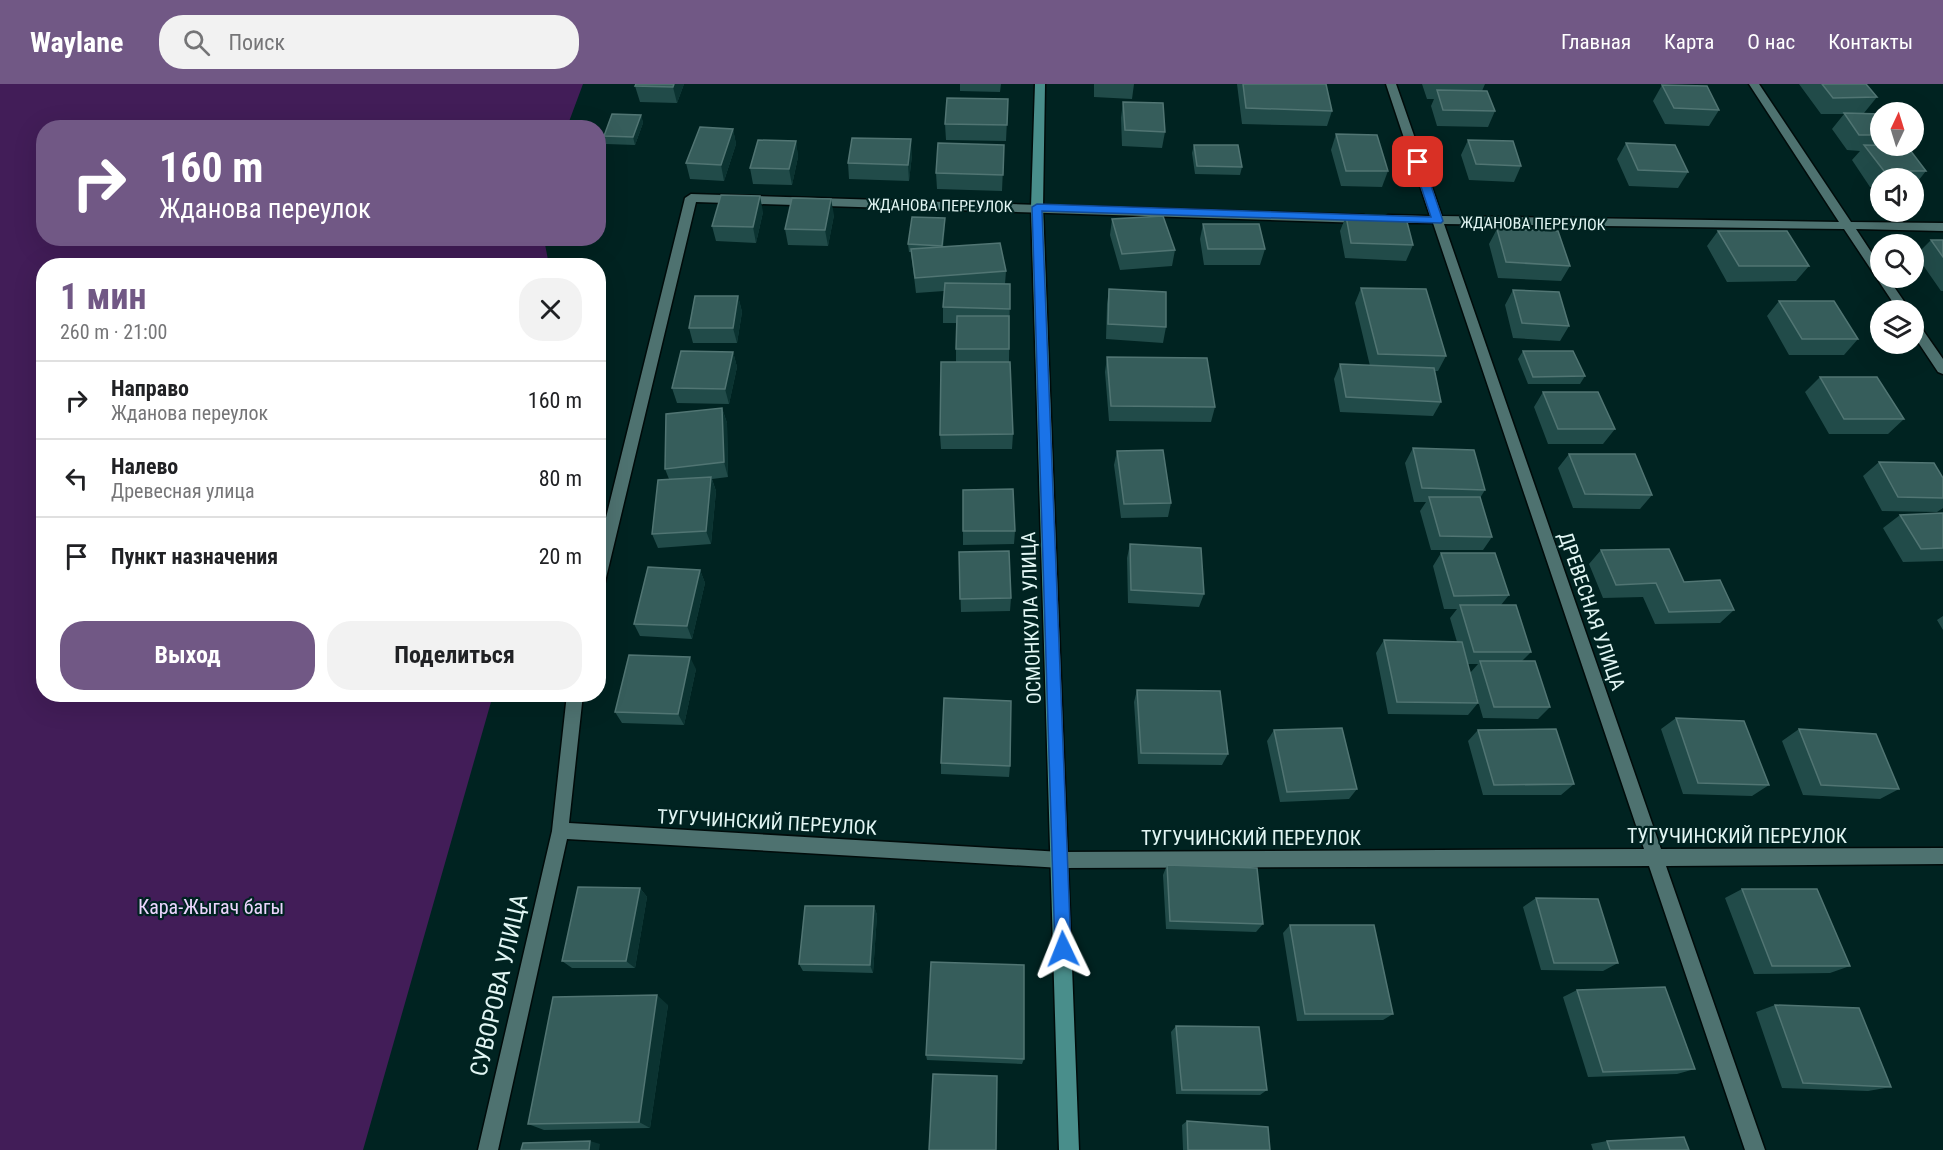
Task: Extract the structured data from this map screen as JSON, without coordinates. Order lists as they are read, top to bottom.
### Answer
{
  "streets": {
    "street": [
      "ЖДАНОВА ПЕРЕУЛОК",
      "ДРЕВЕСНАЯ УЛИЦА",
      "ОСМОНКУЛА УЛИЦА",
      "ТУГУЧИНСКИЙ ПЕРЕУЛОК",
      "СУВОРОВА УЛИЦА"
    ]
  },
  "crossings": [
    ["ЖДАНОВА ПЕРЕУЛОК", "ДРЕВЕСНАЯ УЛИЦА"],
    ["ЖДАНОВА ПЕРЕУЛОК", "ОСМОНКУЛА УЛИЦА"],
    ["ДРЕВЕСНАЯ УЛИЦА", "ТУГУЧИНСКИЙ ПЕРЕУЛОК"],
    ["ОСМОНКУЛА УЛИЦА", "ТУГУЧИНСКИЙ ПЕРЕУЛОК"],
    ["ТУГУЧИНСКИЙ ПЕРЕУЛОК", "СУВОРОВА УЛИЦА"]
  ],
  "parks": ["Кара-Жыгач багы"],
  "north": "top",
  "page": {
    "header": "Waylane",
    "search": "Поиск",
    "nav": [
      "Главная",
      "Карта",
      "О нас",
      "Контакты"
    ],
    "turn": ["160 m", "Жданова переулок"],
    "heading": ["1 мин", "260 m · 21:00"],
    "list": [
      {
        "name": "Направо",
        "note": "Жданова переулок",
        "value": "160 m"
      },
      {
        "name": "Налево",
        "note": "Древесная улица",
        "value": "80 m"
      },
      {
        "name": "Пункт назначения",
        "value": "20 m"
      }
    ],
    "buttons": ["Выход", "Поделиться"]
  }
}
